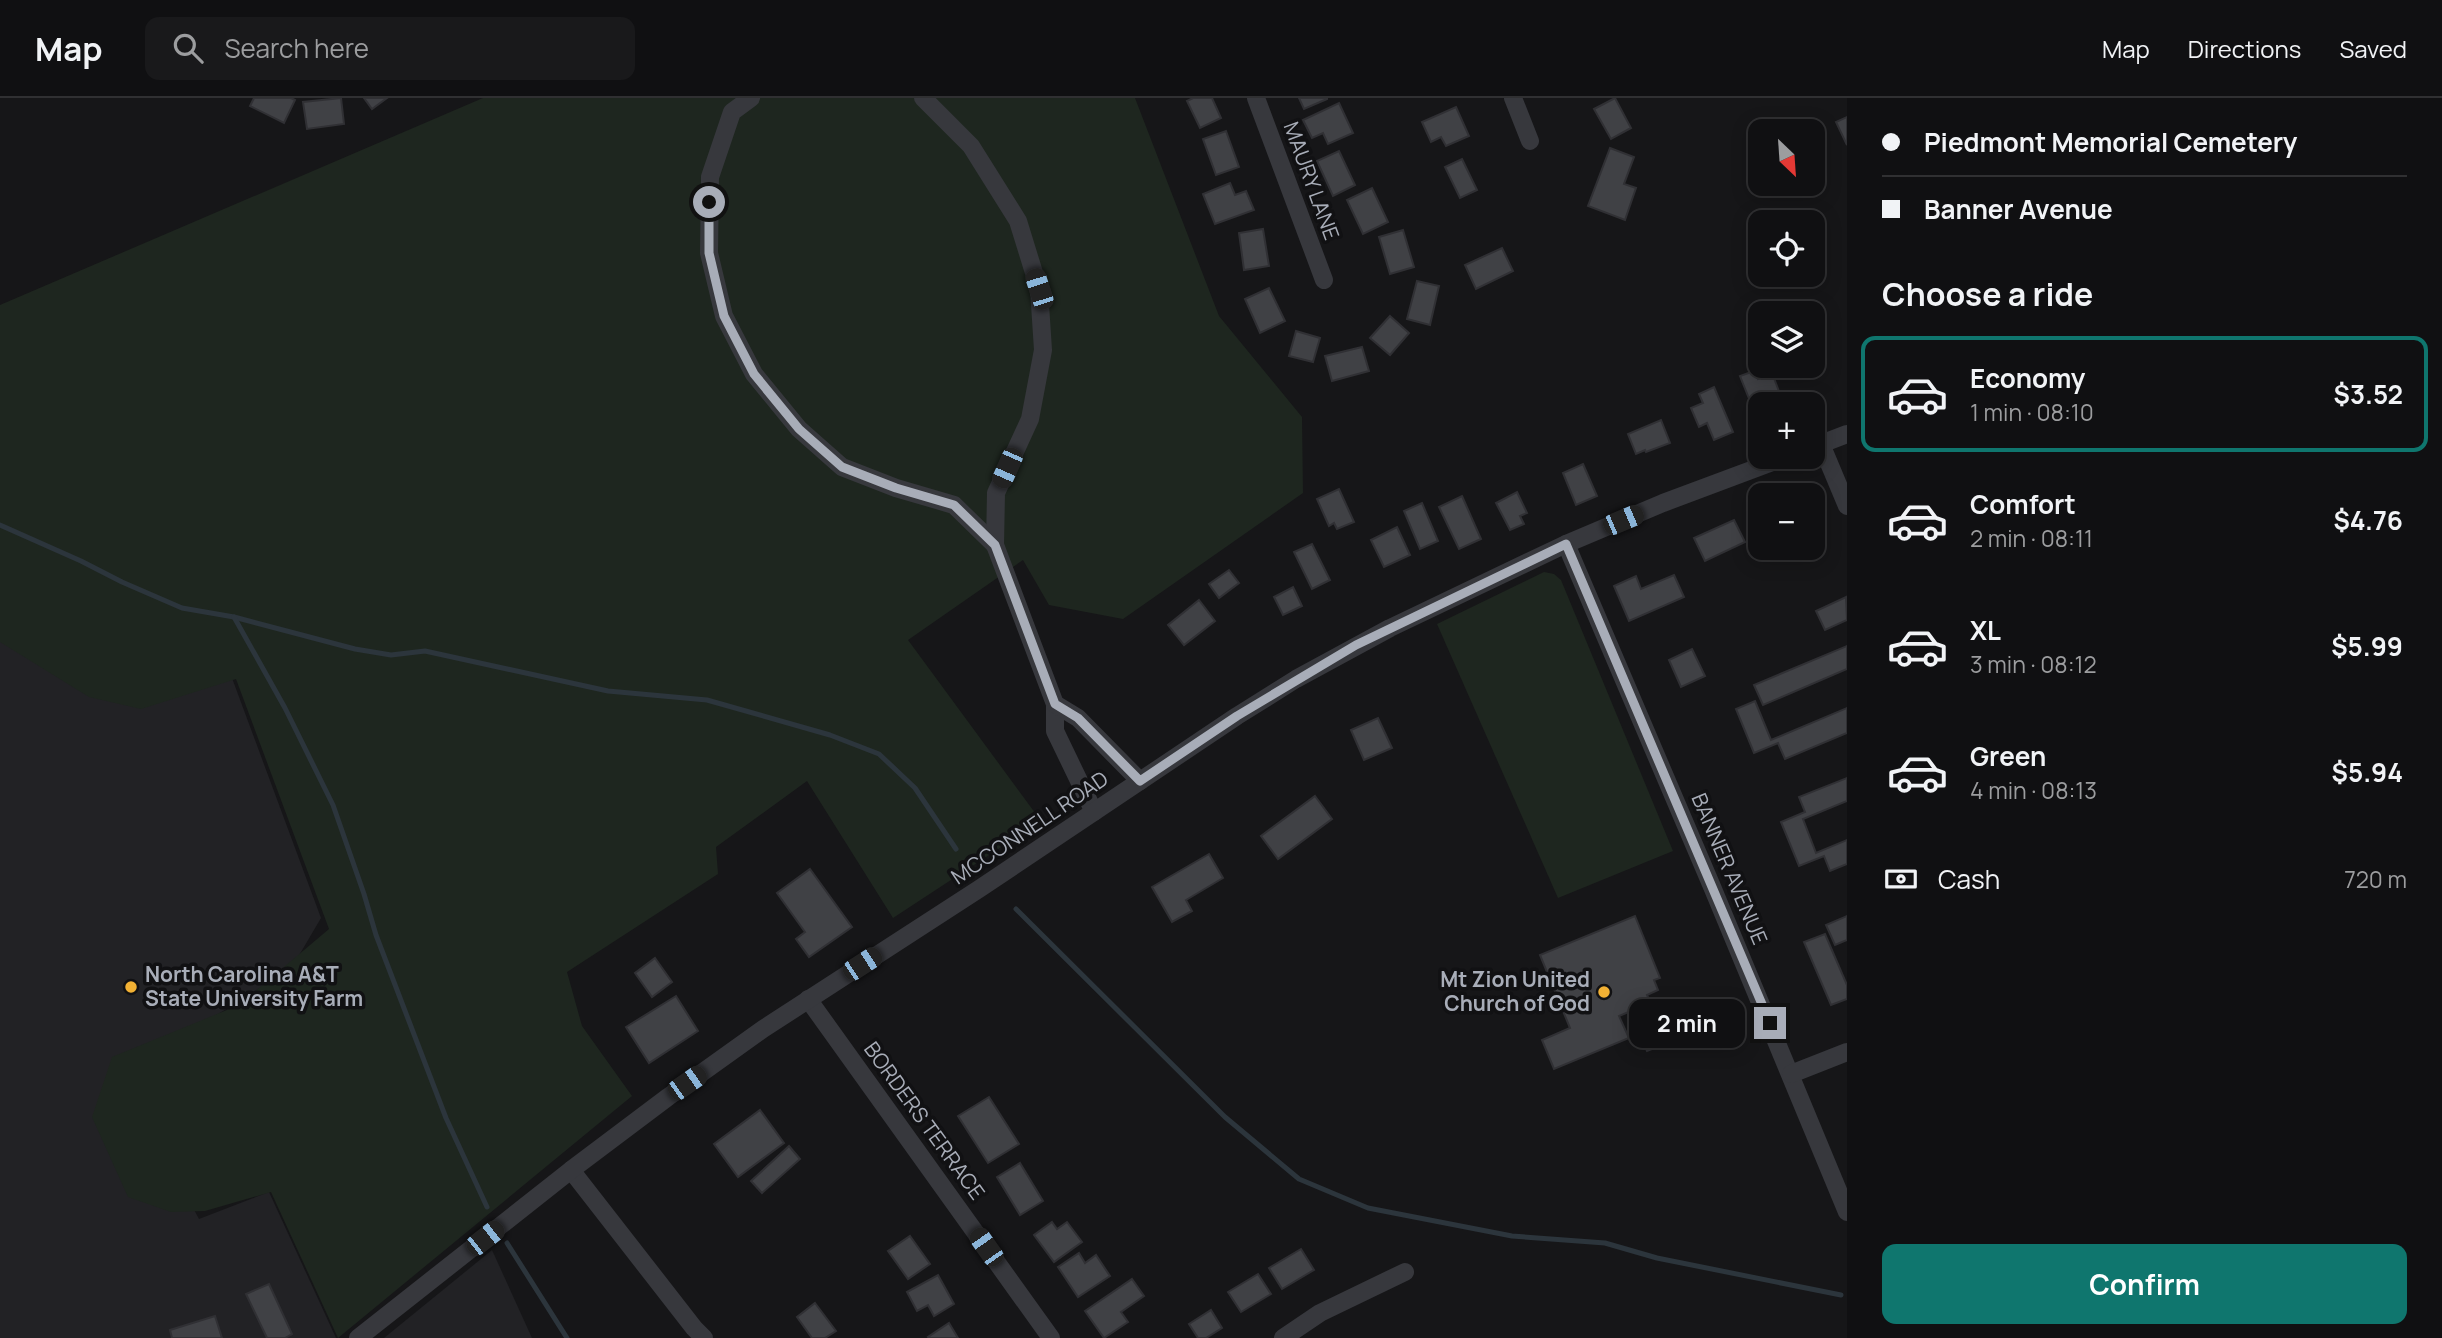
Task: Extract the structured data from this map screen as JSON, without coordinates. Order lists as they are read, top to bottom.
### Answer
{
  "streets": {
    "street": [
      "MAURY LANE",
      "MCCONNELL ROAD",
      "BANNER AVENUE",
      "BORDERS TERRACE"
    ]
  },
  "crossings": [
    ["MCCONNELL ROAD", "BANNER AVENUE"],
    ["MCCONNELL ROAD", "BORDERS TERRACE"]
  ],
  "places": ["North Carolina A&T State University Farm", "Mt Zion United Church of God"],
  "north": "bottom right",
  "page": {
    "header": "Map",
    "search": "Search here",
    "nav": ["Map", "Directions", "Saved"],
    "banner": ["Piedmont Memorial Cemetery", "Banner Avenue"],
    "map_buttons": ["+", "−"],
    "heading": "Choose a ride",
    "list": [
      {
        "name": "Economy",
        "note": "1 min · 08:10",
        "value": "$3.52"
      },
      {
        "name": "Comfort",
        "note": "2 min · 08:11",
        "value": "$4.76"
      },
      {
        "name": "XL",
        "note": "3 min · 08:12",
        "value": "$5.99"
      },
      {
        "name": "Green",
        "note": "4 min · 08:13",
        "value": "$5.94"
      }
    ],
    "pay": ["Cash", "720 m"],
    "bubble": "2 min",
    "buttons": "Confirm"
  }
}
